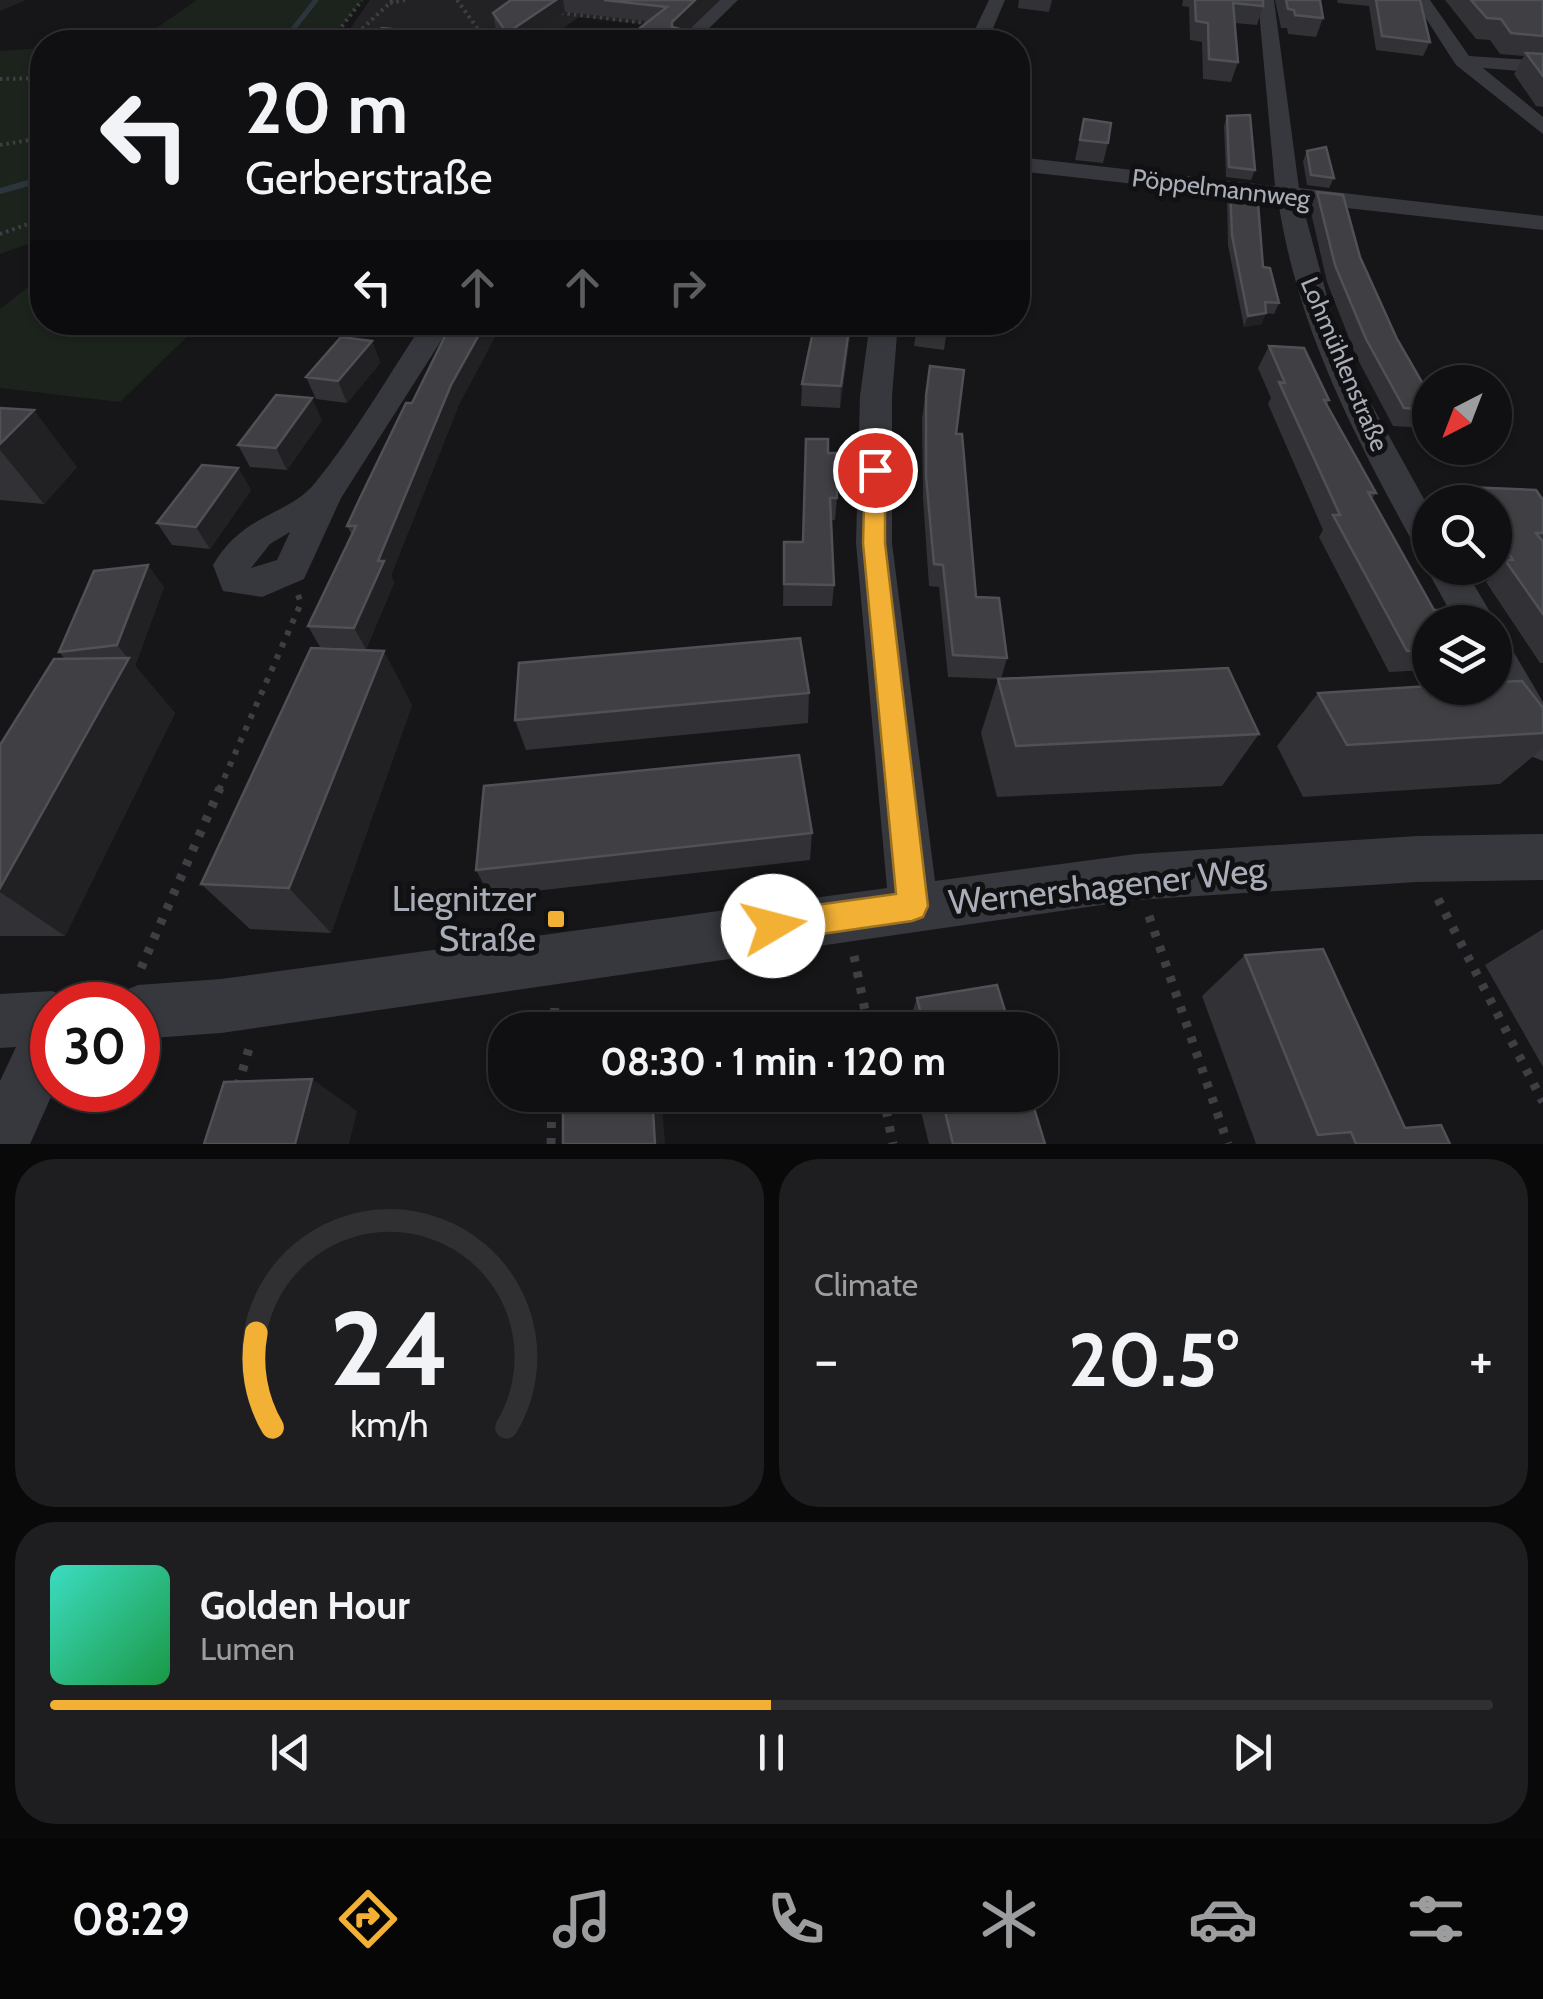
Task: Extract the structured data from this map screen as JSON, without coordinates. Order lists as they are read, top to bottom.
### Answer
{
  "streets": {
    "street": ["Pöppelmannweg", "Lohmühlenstraße", "Wernershagener Weg"]
  },
  "crossings": [
    ["Pöppelmannweg", "Lohmühlenstraße"]
  ],
  "places": {
    "transit": ["Liegnitzer Straße"]
  },
  "north": "bottom left",
  "page": {
    "turn": ["20 m", "Gerberstraße"],
    "limit": "30",
    "trip": "08:30 · 1 min · 120 m",
    "tile": "Climate",
    "heat": ["−", "20.5°", "+"],
    "song": ["Golden Hour", "Lumen"],
    "tabs": "08:29",
    "gauge": ["24", "km/h"]
  }
}
